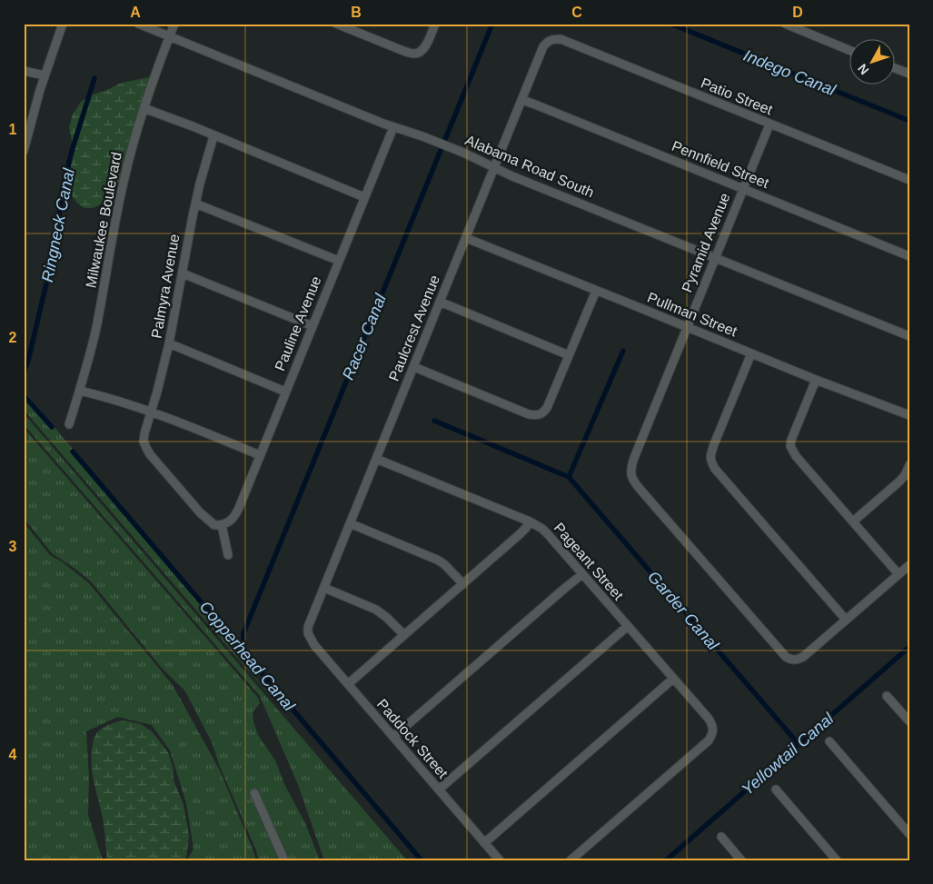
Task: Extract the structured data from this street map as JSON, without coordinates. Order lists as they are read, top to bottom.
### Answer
{
  "streets": {
    "street": [
      "Patio Street",
      "Pennfield Street",
      "Alabama Road South",
      "Milwaukee Boulevard",
      "Pyramid Avenue",
      "Palmyra Avenue",
      "Pullman Street",
      "Pauline Avenue",
      "Paulcrest Avenue",
      "Pageant Street",
      "Paddock Street"
    ]
  },
  "crossings": [
    ["Patio Street", "Pyramid Avenue"],
    ["Patio Street", "Paulcrest Avenue"],
    ["Pennfield Street", "Pyramid Avenue"],
    ["Pennfield Street", "Paulcrest Avenue"],
    ["Alabama Road South", "Milwaukee Boulevard"],
    ["Alabama Road South", "Pyramid Avenue"],
    ["Alabama Road South", "Pauline Avenue"],
    ["Alabama Road South", "Paulcrest Avenue"],
    ["Pyramid Avenue", "Pullman Street"],
    ["Palmyra Avenue", "Pauline Avenue"],
    ["Pullman Street", "Paulcrest Avenue"],
    ["Paulcrest Avenue", "Pageant Street"],
    ["Paulcrest Avenue", "Paddock Street"]
  ],
  "water": [
    "Indego Canal",
    "Ringneck Canal",
    "Racer Canal",
    "Garder Canal",
    "Copperhead Canal",
    "Yellowtail Canal"
  ],
  "north": "bottom left",
  "grid": {
    "columns": [
      "A",
      "B",
      "C",
      "D"
    ],
    "rows": [
      "1",
      "2",
      "3",
      "4"
    ]
  }
}
